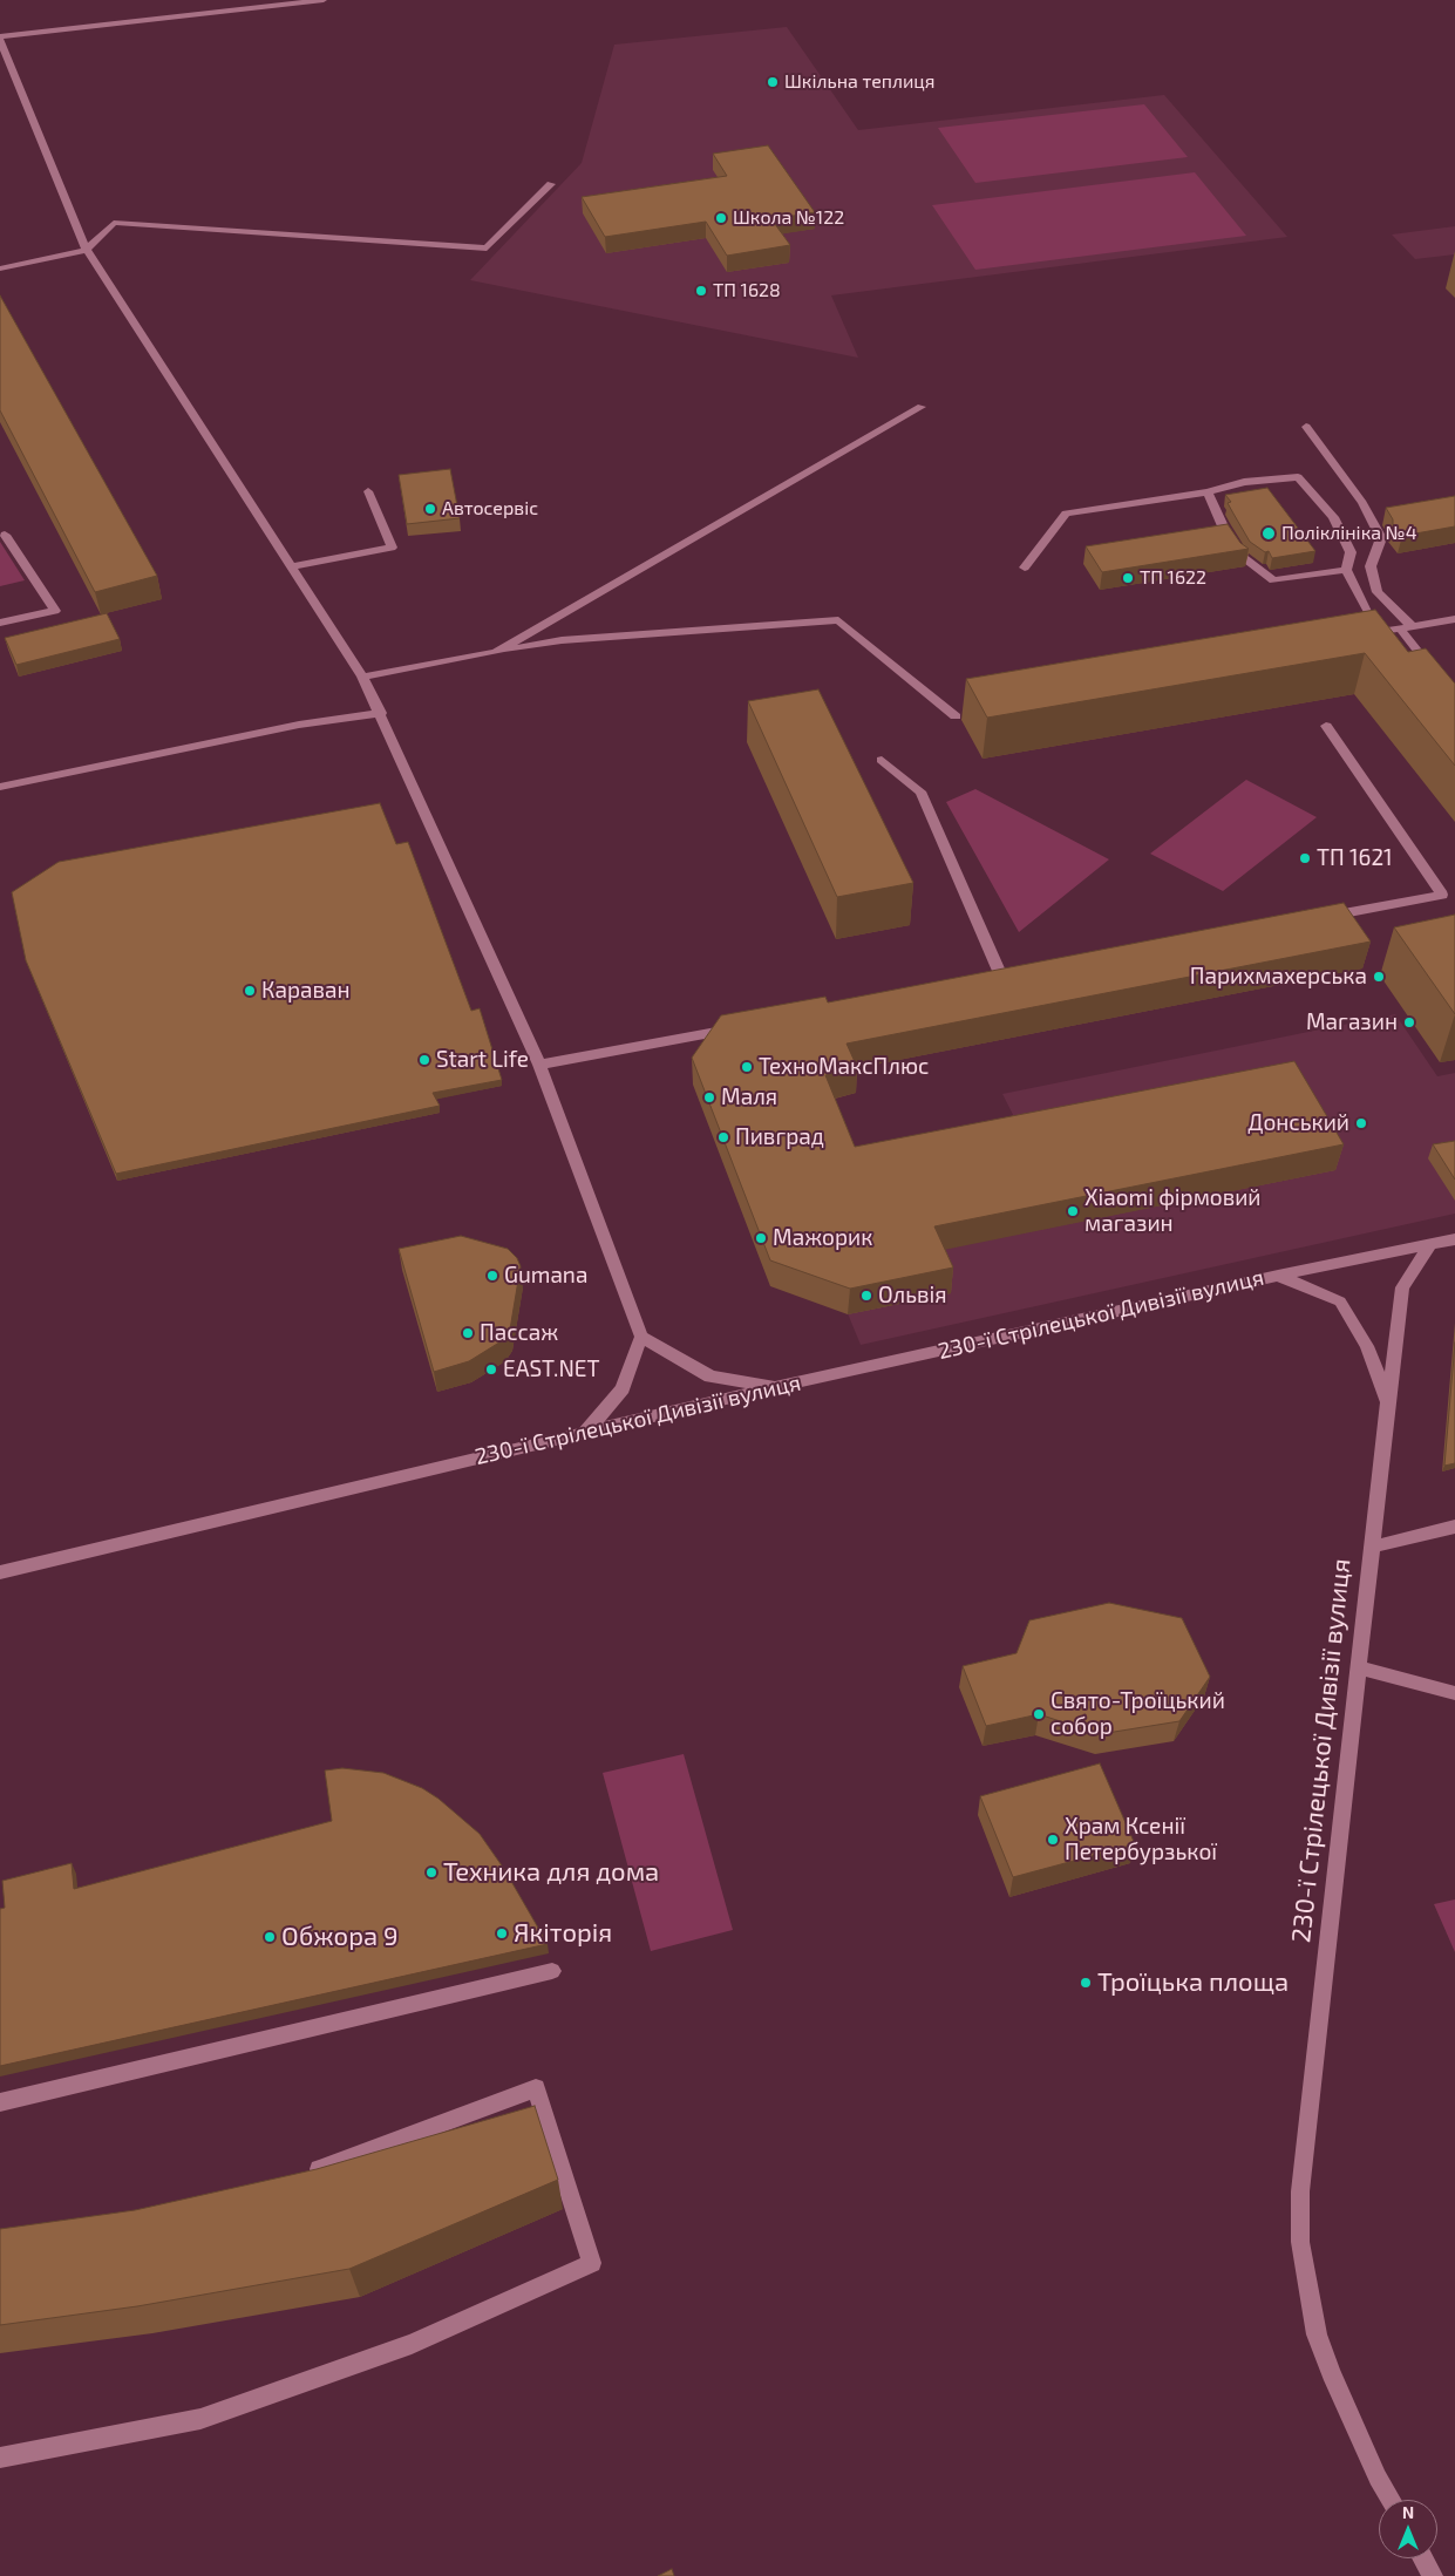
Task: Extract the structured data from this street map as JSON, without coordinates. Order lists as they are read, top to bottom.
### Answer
{
  "streets": {
    "street": ["230-ї Стрілецької Дивізії вулиця"]
  },
  "places": [
    "Шкільна теплиця",
    "Школа №122",
    "ТП 1628",
    "Автосервіс",
    "Поліклініка №4",
    "ТП 1622",
    "ТП 1621",
    "Парихмахерська",
    "Караван",
    "Магазин",
    "Start Life",
    "ТехноМаксПлюс",
    "Маля",
    "Донський",
    "Пивград",
    "Xiaomi фірмовий магазин",
    "Мажорик",
    "Gumana",
    "Ольвія",
    "Пассаж",
    "EAST.NET",
    "Свято-Троїцький собор",
    "Храм Ксенії Петербурзької",
    "Техника для дома",
    "Якіторія",
    "Обжора 9",
    "Троїцька площа"
  ],
  "north": "top"
}
